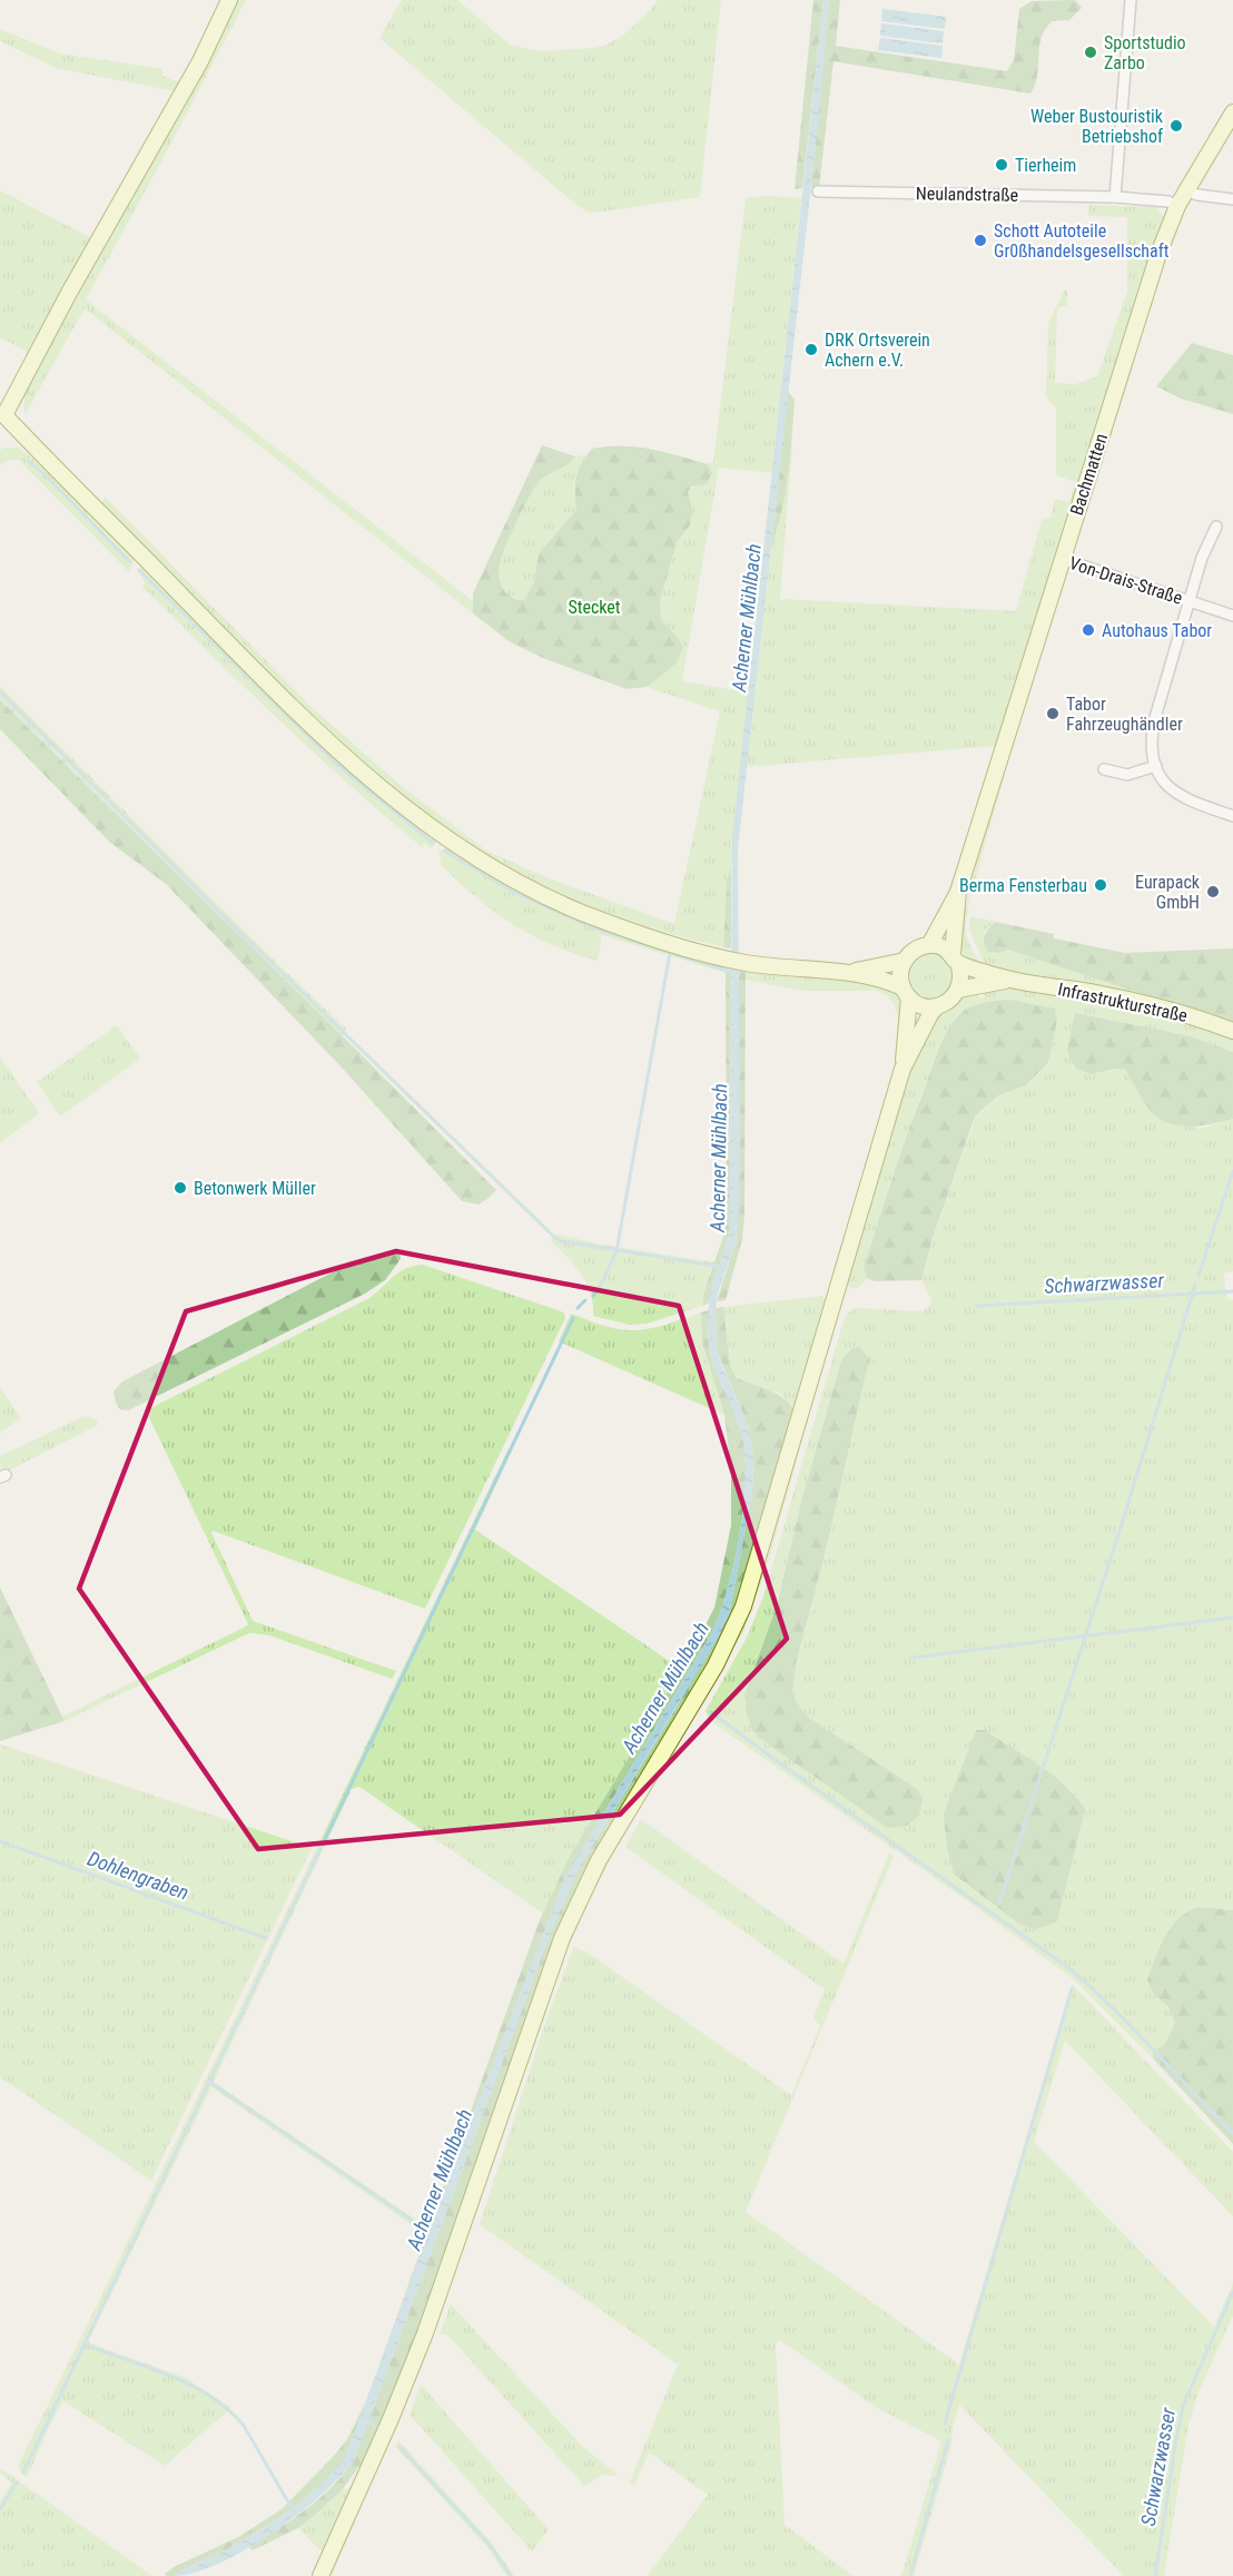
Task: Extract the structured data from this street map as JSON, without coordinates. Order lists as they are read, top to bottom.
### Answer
{
  "streets": {
    "street": [
      "Neulandstraße",
      "Bachmatten",
      "Von-Drais-Straße",
      "Infrastrukturstraße"
    ]
  },
  "crossings": [
    ["Neulandstraße", "Bachmatten"],
    ["Bachmatten", "Von-Drais-Straße"]
  ],
  "water": ["Acherner Mühlbach", "Schwarzwasser", "Dohlengraben"],
  "parks": ["Stecket"],
  "places": [
    "Sportstudio Zarbo",
    "Weber Bustouristik Betriebshof",
    "Tierheim",
    "Schott Autoteile Gr0ßhandelsgesellschaft",
    "DRK Ortsverein Achern e.V.",
    "Autohaus Tabor",
    "Tabor Fahrzeughändler",
    "Berma Fensterbau",
    "Eurapack GmbH",
    "Betonwerk Müller"
  ]
}
